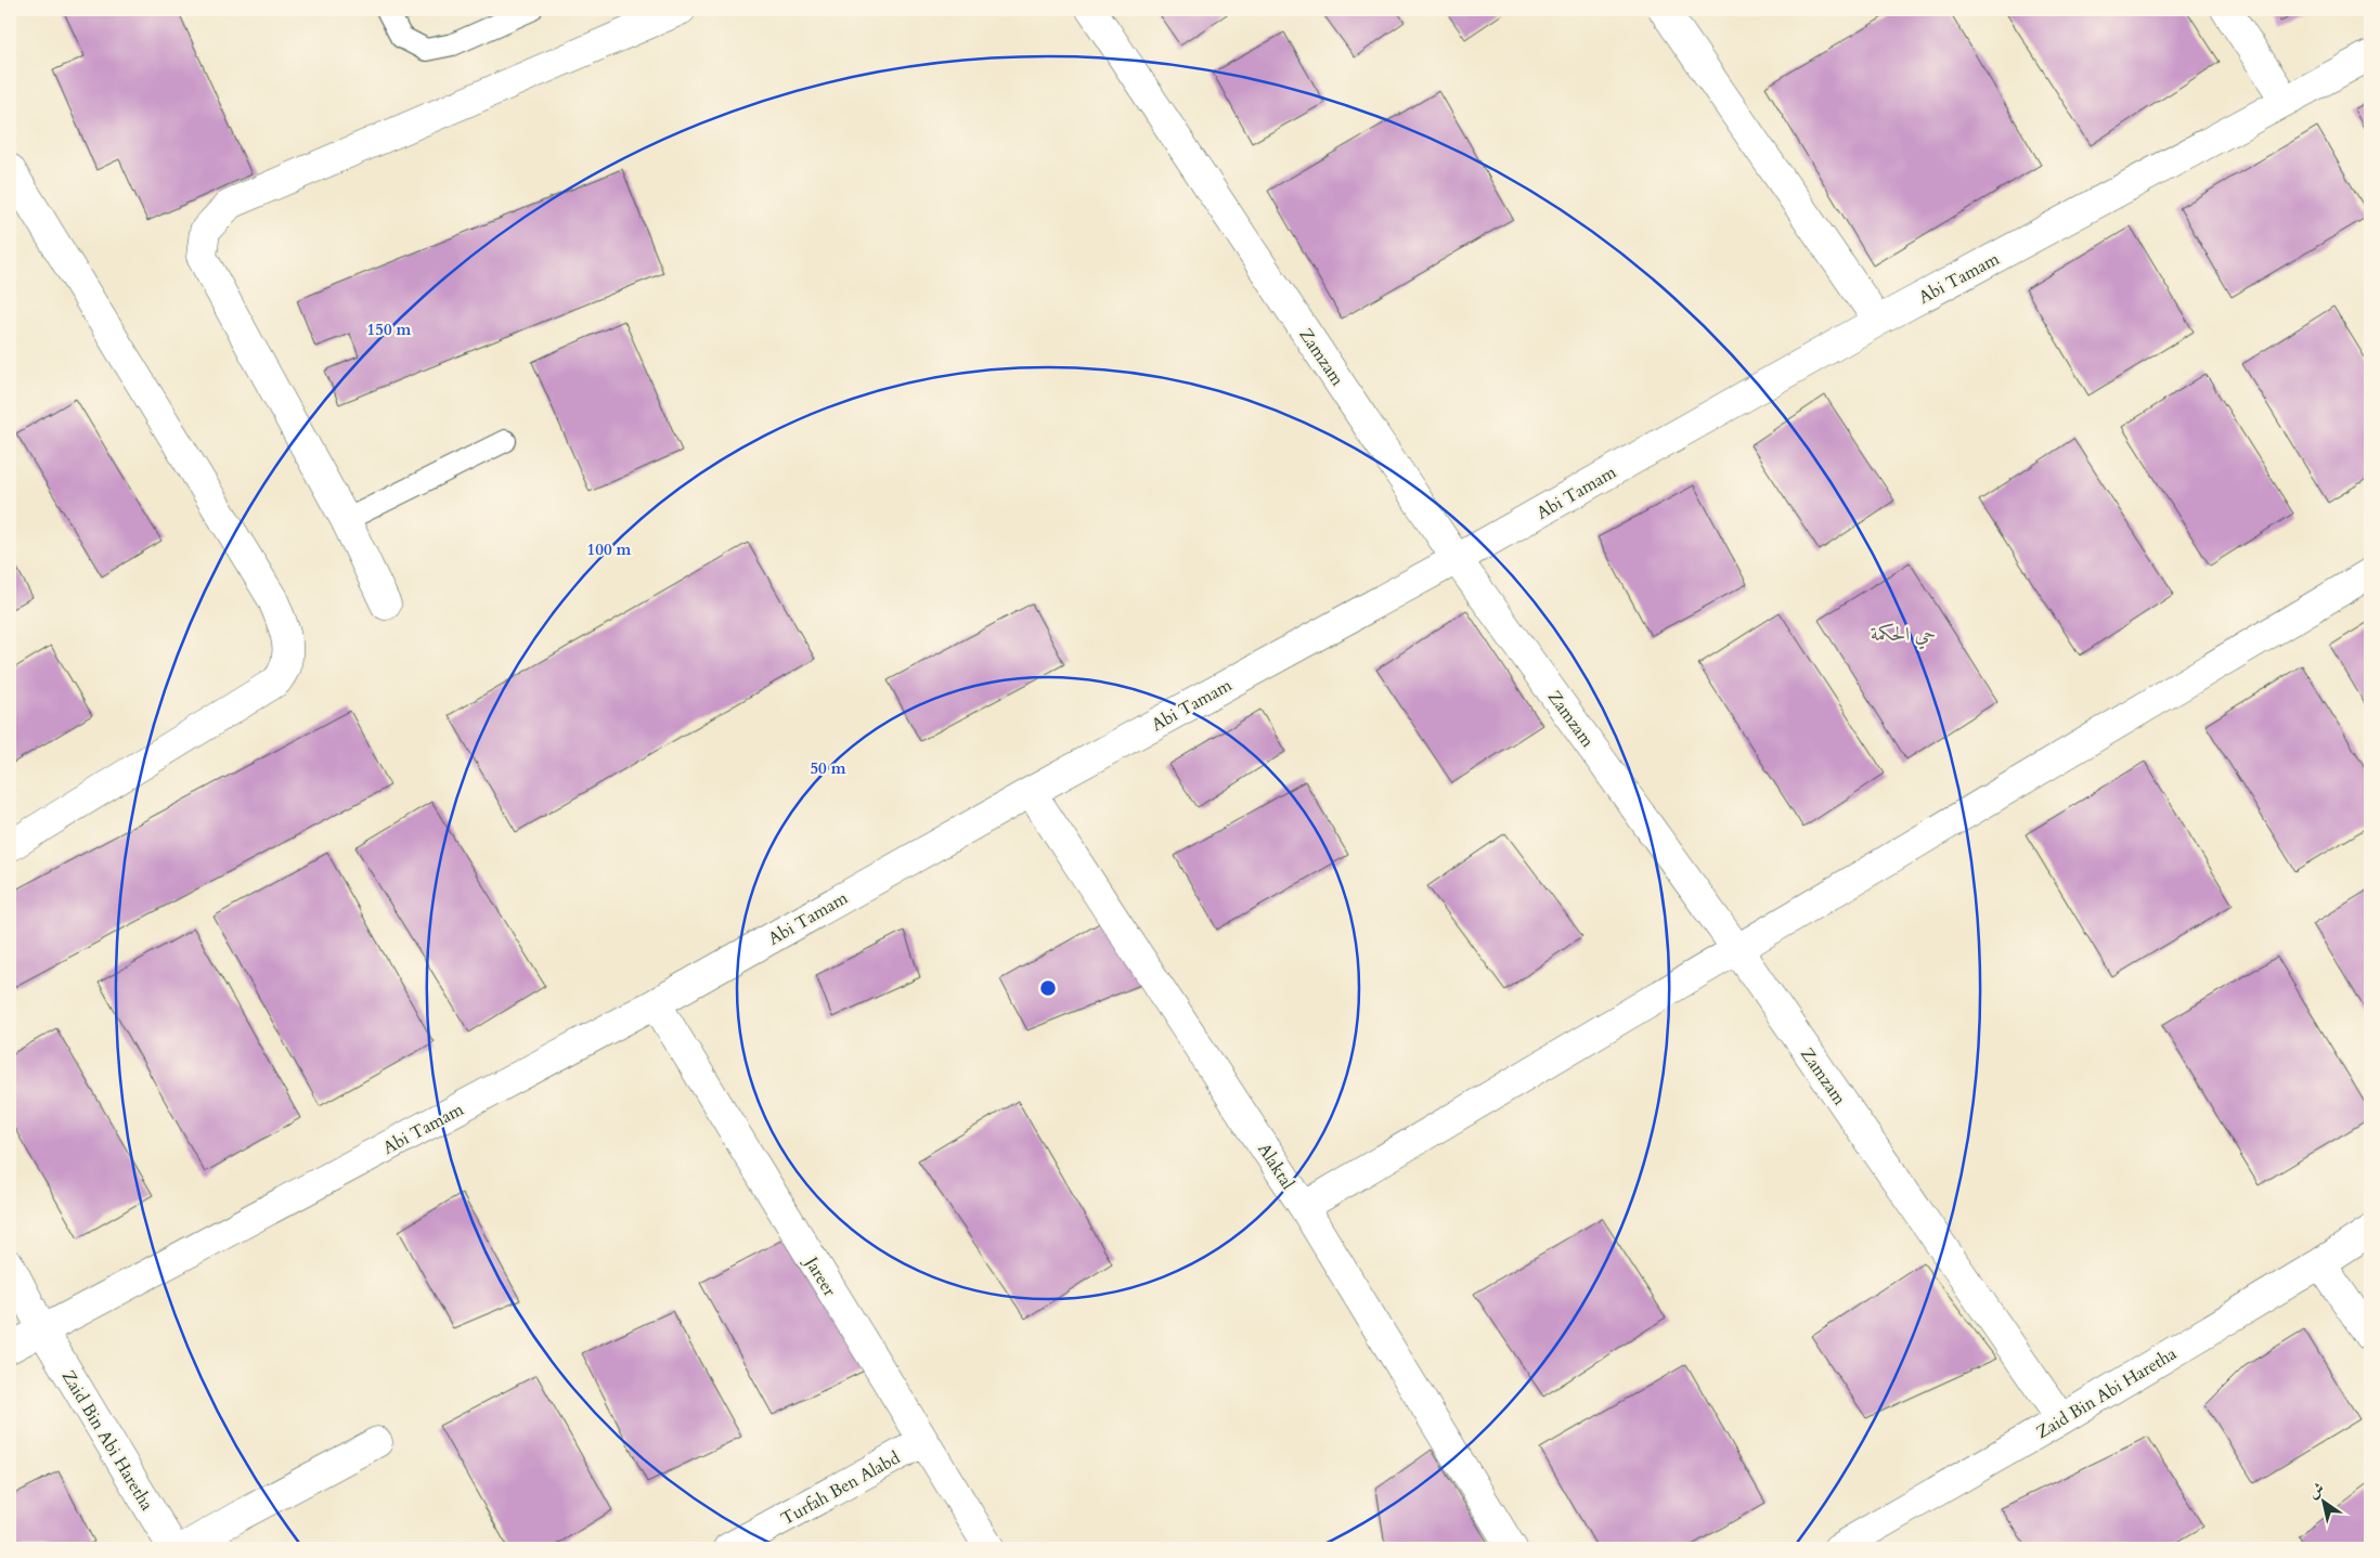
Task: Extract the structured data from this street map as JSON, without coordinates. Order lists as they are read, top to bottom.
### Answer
{
  "streets": {
    "street": [
      "Abi Tamam",
      "Zamzam",
      "Alaktal",
      "Jareer",
      "Zaid Bin Abi Haretha",
      "Turfah Ben Alabd"
    ]
  },
  "crossings": [
    ["Abi Tamam", "Zamzam"],
    ["Abi Tamam", "Alaktal"],
    ["Abi Tamam", "Jareer"],
    ["Abi Tamam", "Zaid Bin Abi Haretha"],
    ["Zamzam", "Zaid Bin Abi Haretha"],
    ["Jareer", "Turfah Ben Alabd"]
  ],
  "districts": ["حي الحكمة"],
  "north": "top left",
  "rings": ["150 m", "100 m", "50 m"]
}
